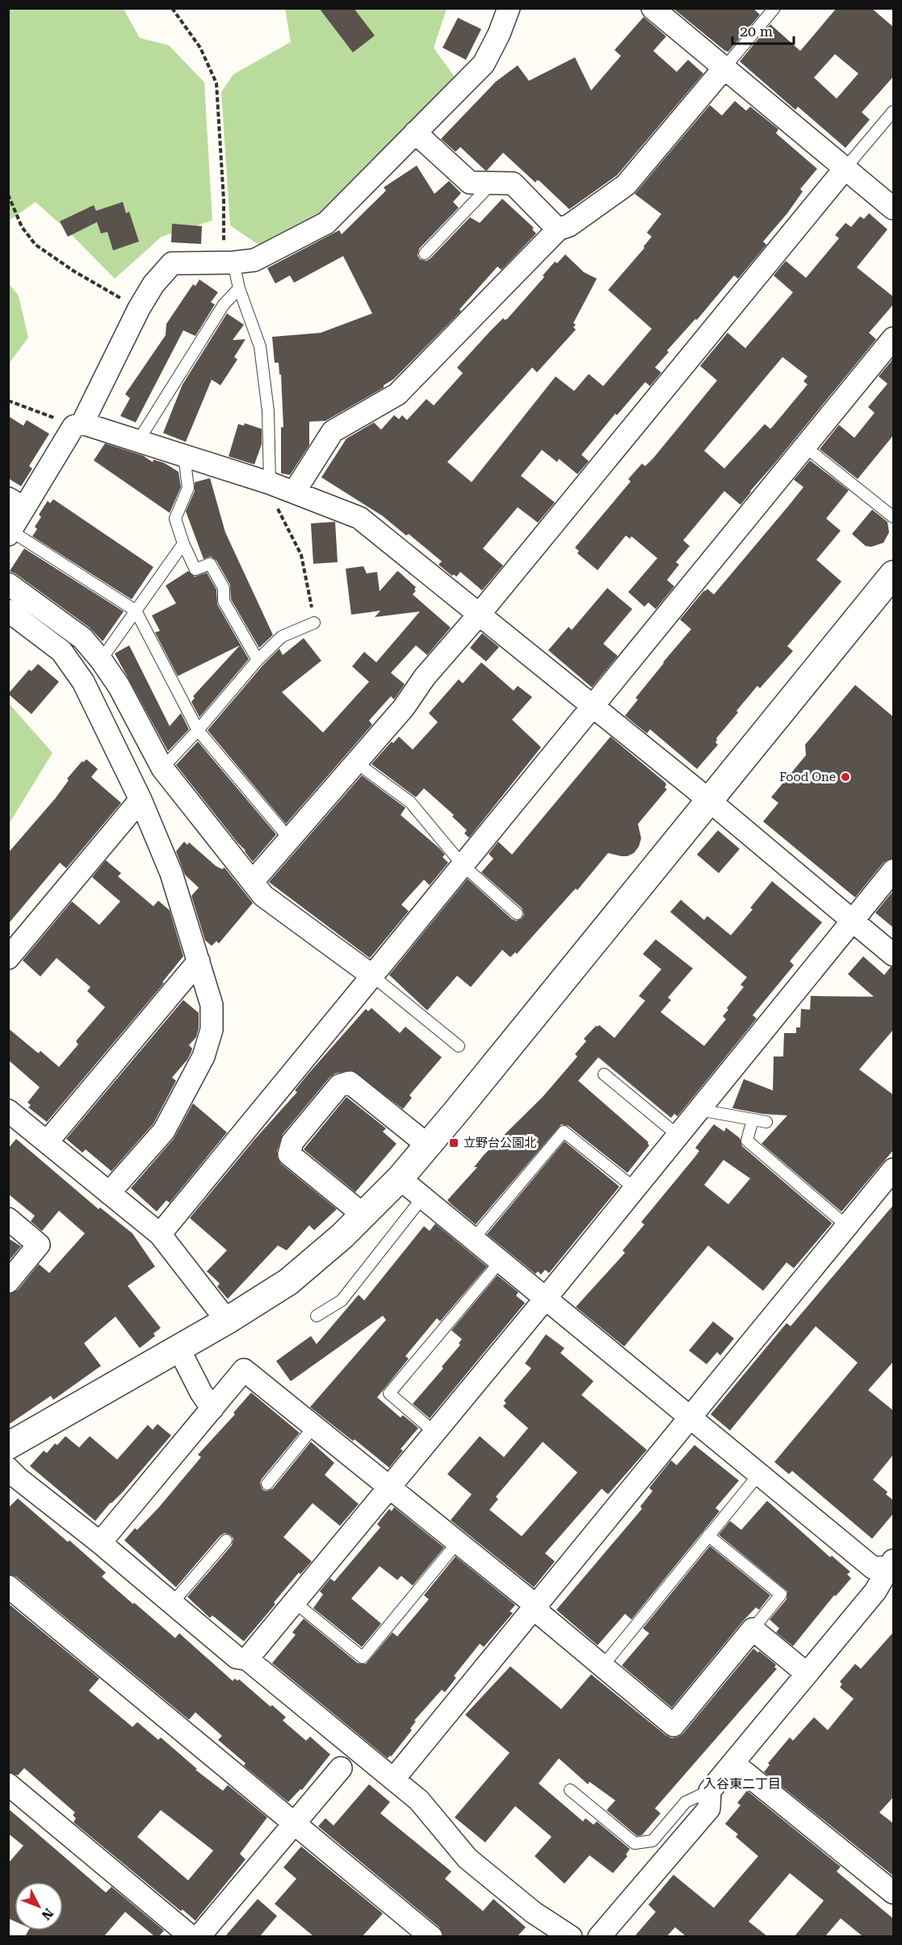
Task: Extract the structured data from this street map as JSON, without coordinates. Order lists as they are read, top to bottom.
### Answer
{
  "districts": ["入谷東二丁目"],
  "places": {
    "other": ["Food One"],
    "transit": ["立野台公園北"]
  },
  "scale_bar": "20 m",
  "north": "bottom right"
}
